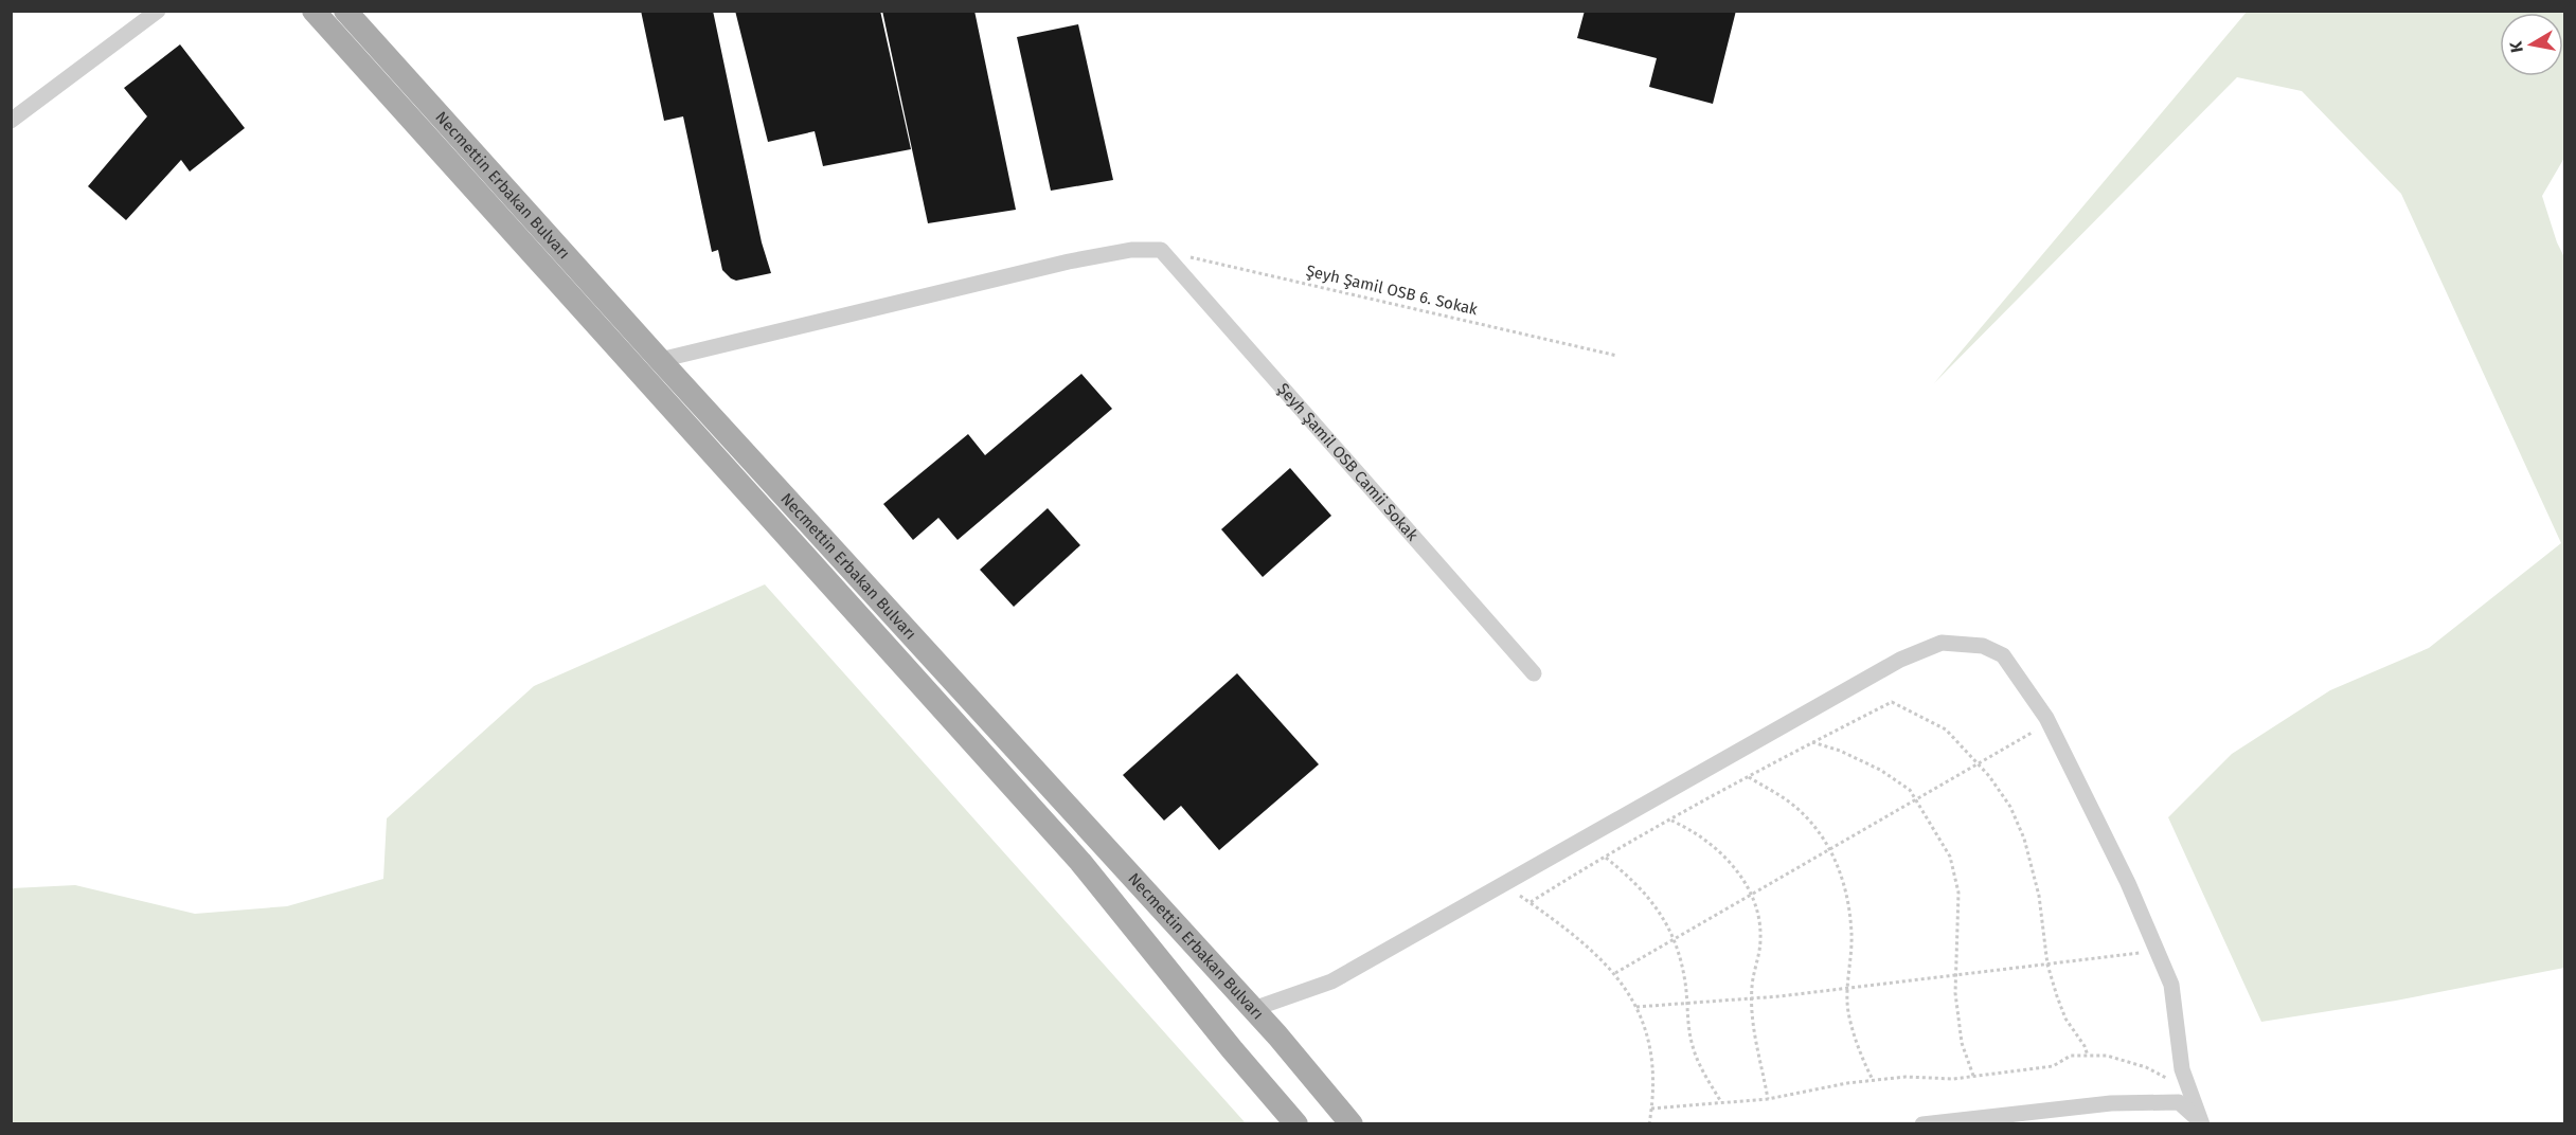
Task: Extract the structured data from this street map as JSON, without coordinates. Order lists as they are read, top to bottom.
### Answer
{
  "streets": {
    "main road": ["Necmettin Erbakan Bulvarı"],
    "street": ["Şeyh Şamil OSB Camii Sokak"],
    "path": ["Şeyh Şamil OSB 6. Sokak"]
  },
  "crossings": [
    ["Şeyh Şamil OSB 6. Sokak", "Şeyh Şamil OSB Camii Sokak"]
  ],
  "north": "left"
}
